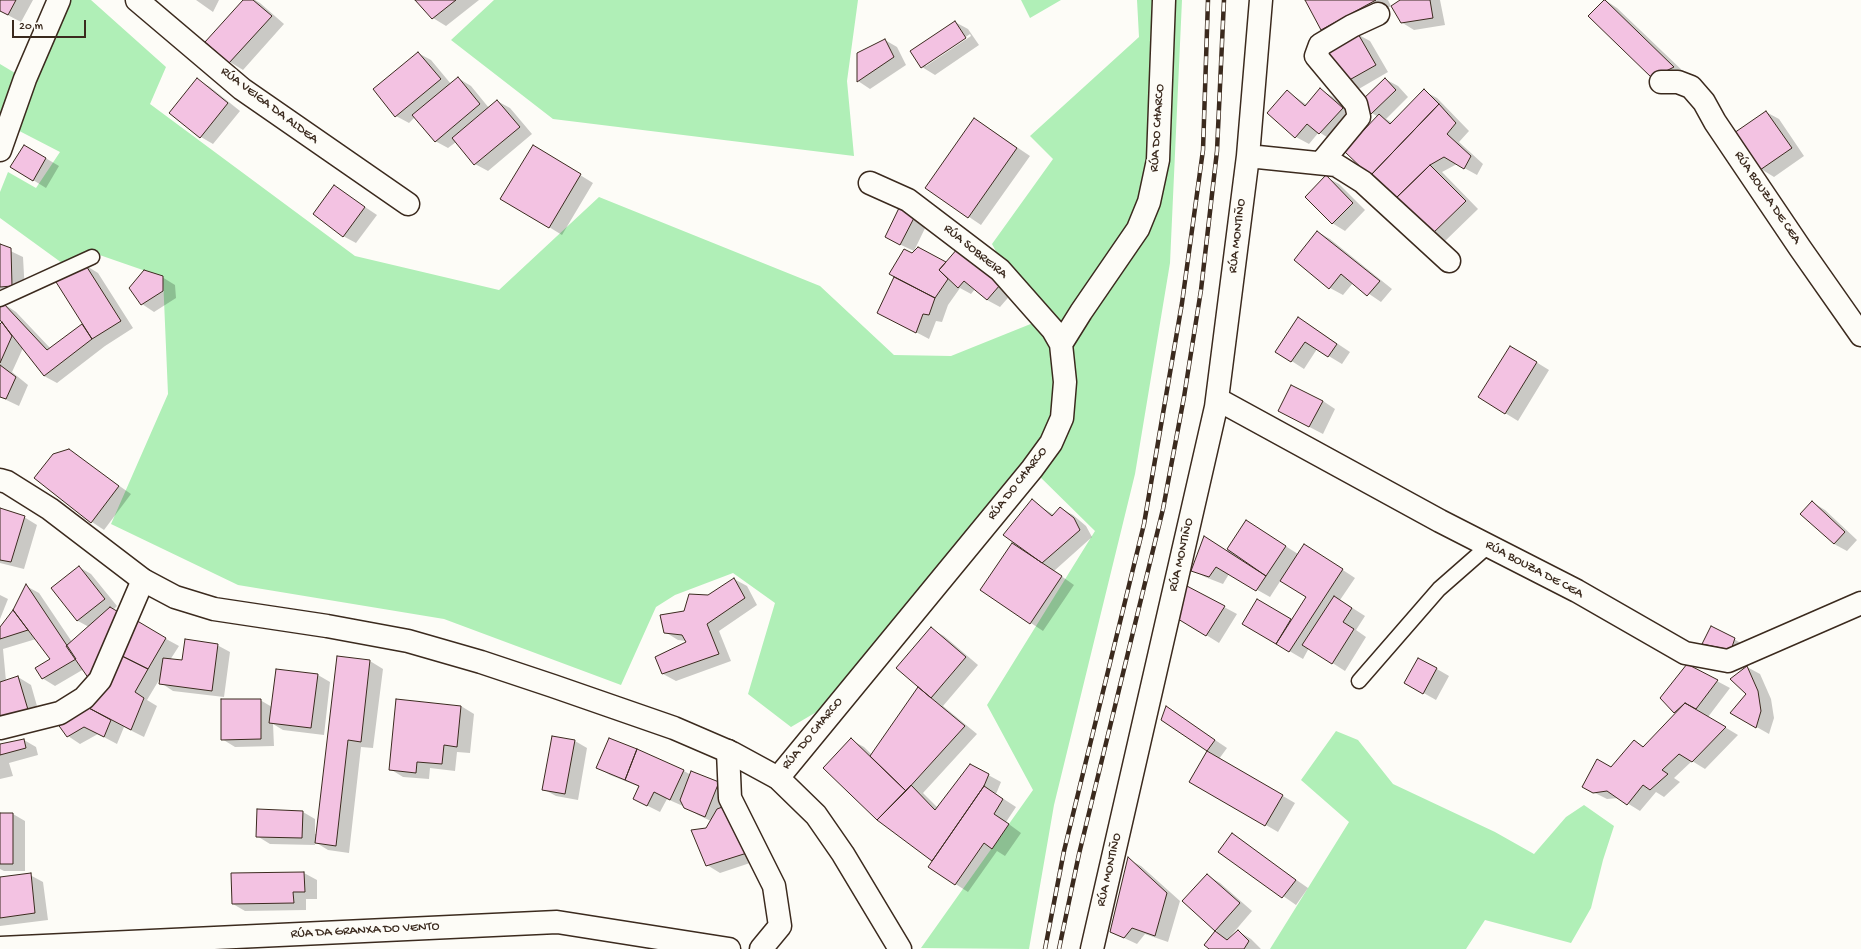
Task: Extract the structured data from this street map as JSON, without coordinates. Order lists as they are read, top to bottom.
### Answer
{
  "streets": {
    "street": [
      "RÚA VEIGA DA ALDEA",
      "RÚA DO CHARCO",
      "RÚA BOUZA DE CEA",
      "RÚA MONTIÑO",
      "RÚA SOBREIRA",
      "RÚA DA GRANXA DO VENTO"
    ]
  },
  "crossings": [
    ["RÚA DO CHARCO", "RÚA SOBREIRA"],
    ["RÚA BOUZA DE CEA", "RÚA MONTIÑO"]
  ],
  "scale_bar": "20 m"
}
